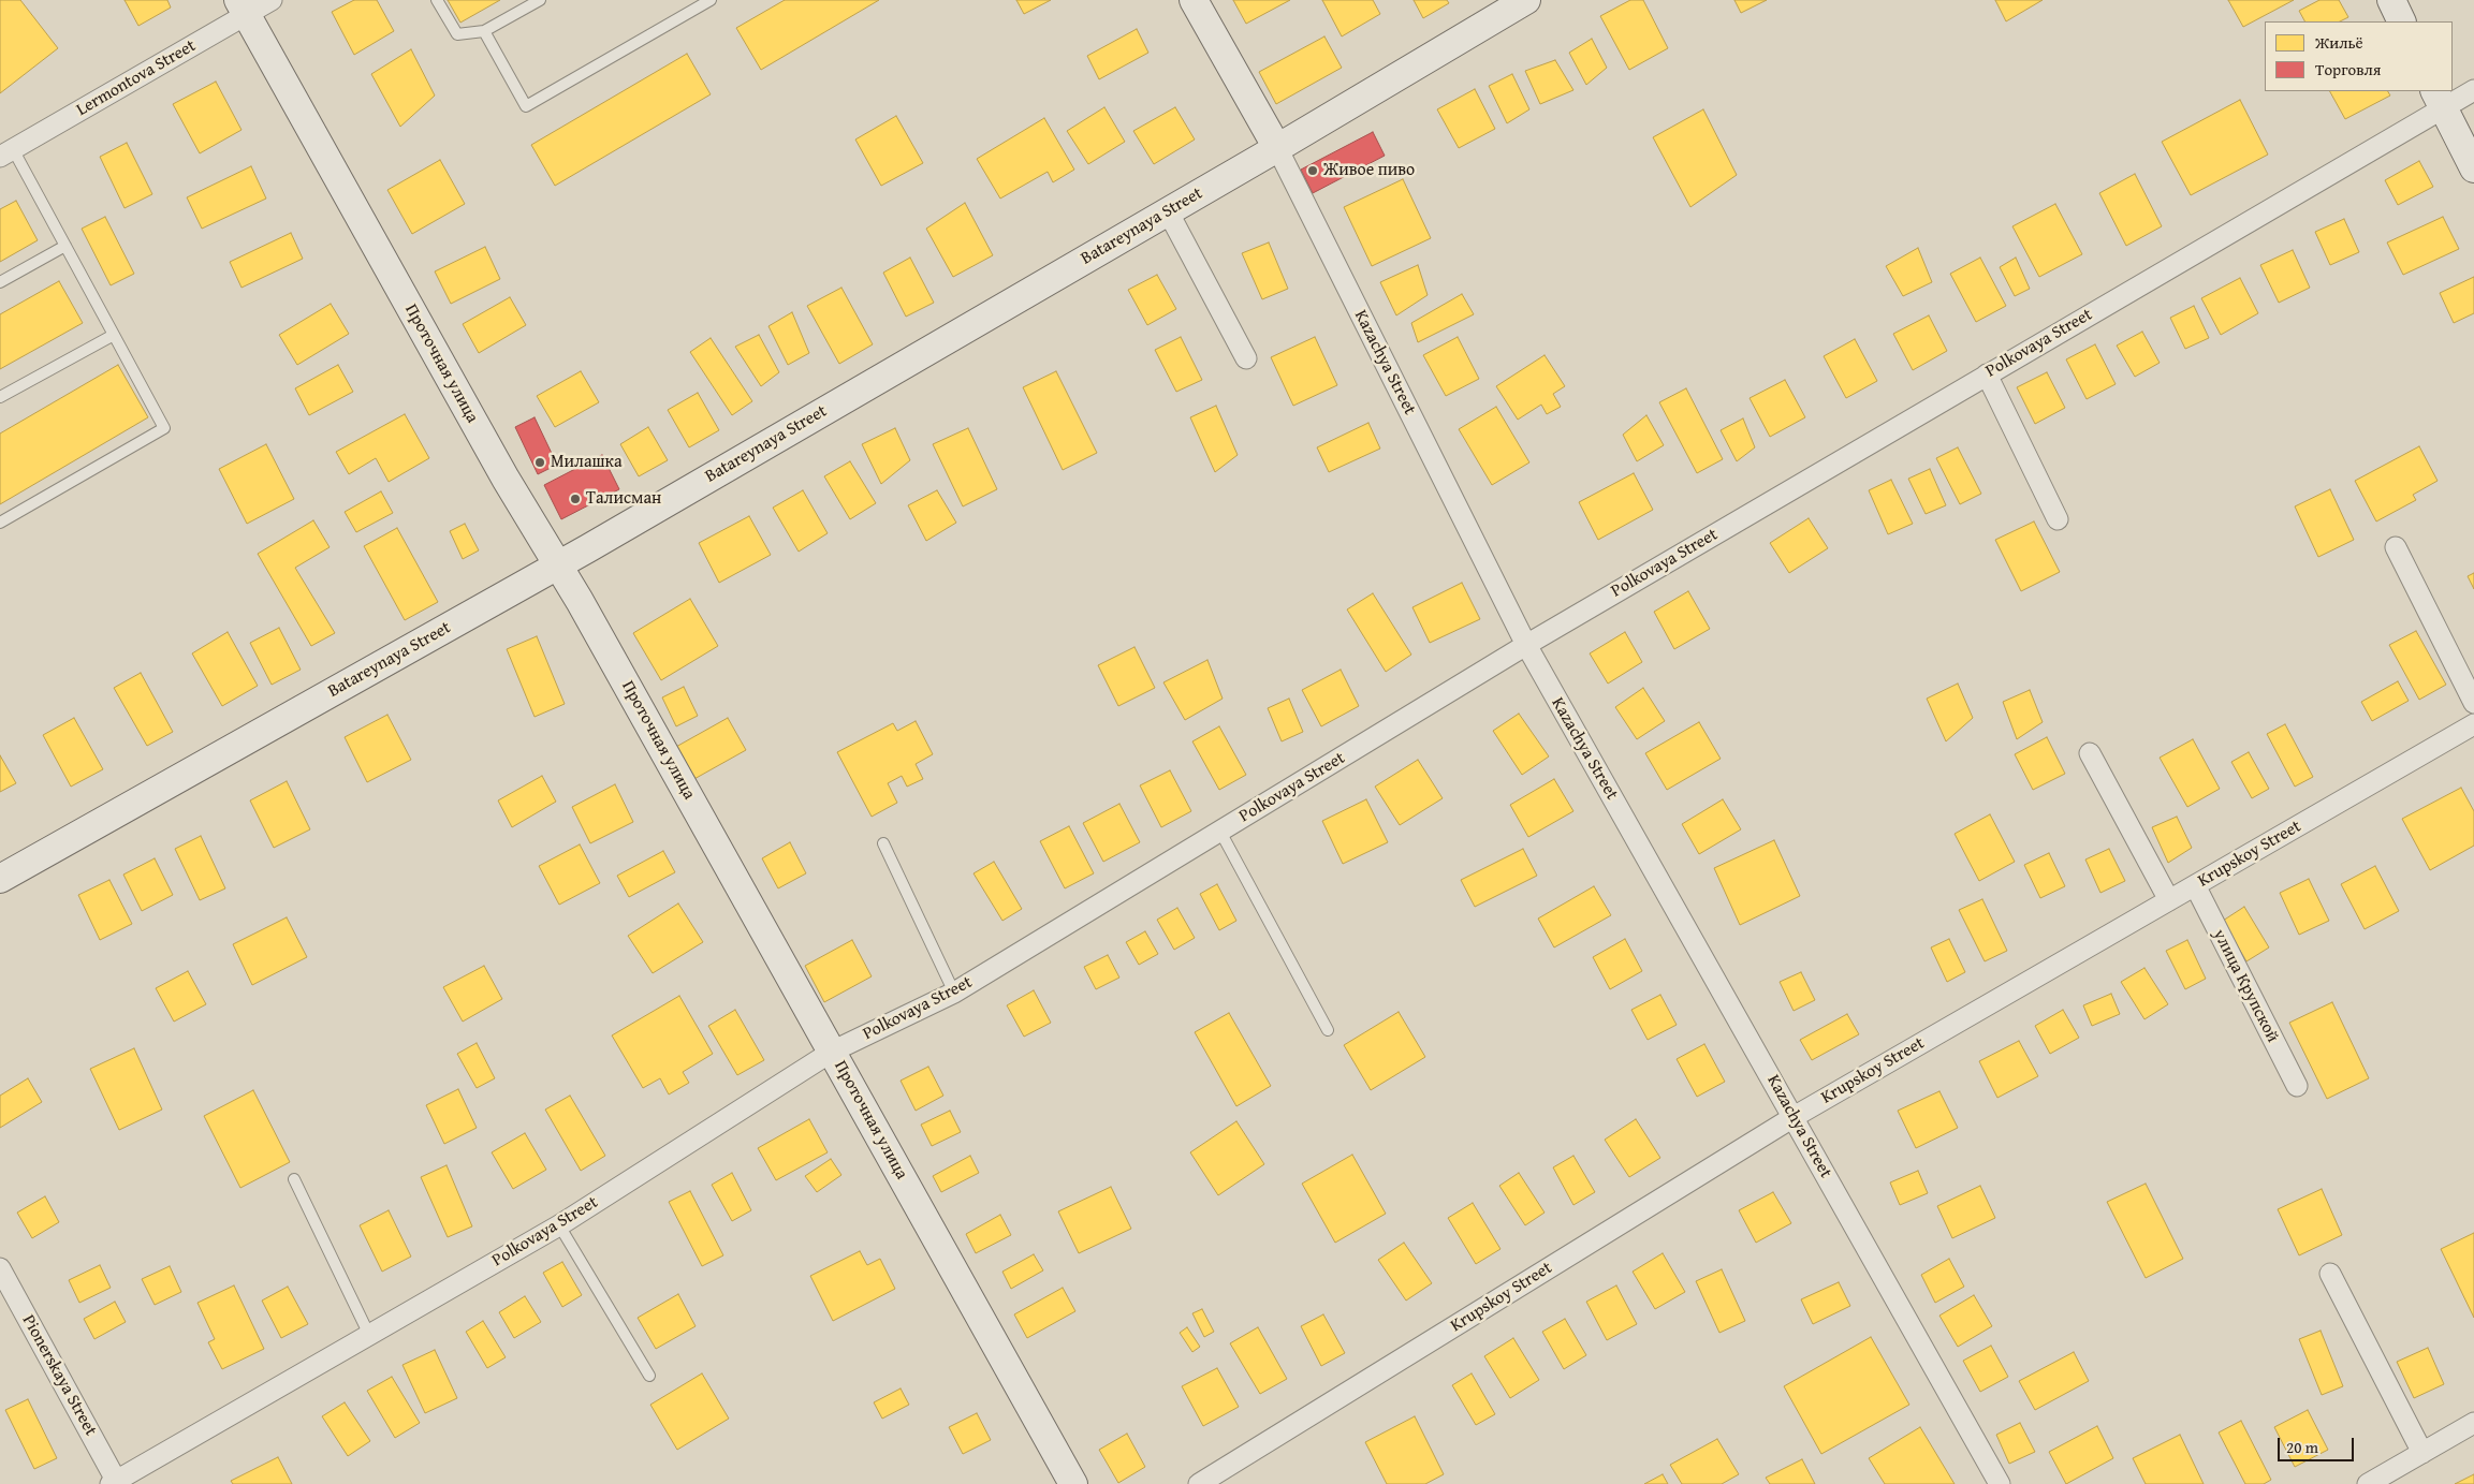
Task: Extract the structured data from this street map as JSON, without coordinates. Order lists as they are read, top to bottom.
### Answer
{
  "streets": {
    "street": [
      "Lermontova Street",
      "Batareynaya Street",
      "Polkovaya Street",
      "Kazachya Street",
      "Проточная улица",
      "Krupskoy Street",
      "улица Крупской",
      "Pionerskaya Street"
    ]
  },
  "crossings": [
    ["Lermontova Street", "Проточная улица"],
    ["Batareynaya Street", "Kazachya Street"],
    ["Batareynaya Street", "Проточная улица"],
    ["Polkovaya Street", "Kazachya Street"],
    ["Polkovaya Street", "Проточная улица"],
    ["Polkovaya Street", "Pionerskaya Street"],
    ["Kazachya Street", "Krupskoy Street"],
    ["Krupskoy Street", "улица Крупской"]
  ],
  "places": ["Живое пиво", "Милашка", "Талисман"],
  "legend": ["Жильё", "Торговля"],
  "scale_bar": "20 m"
}
